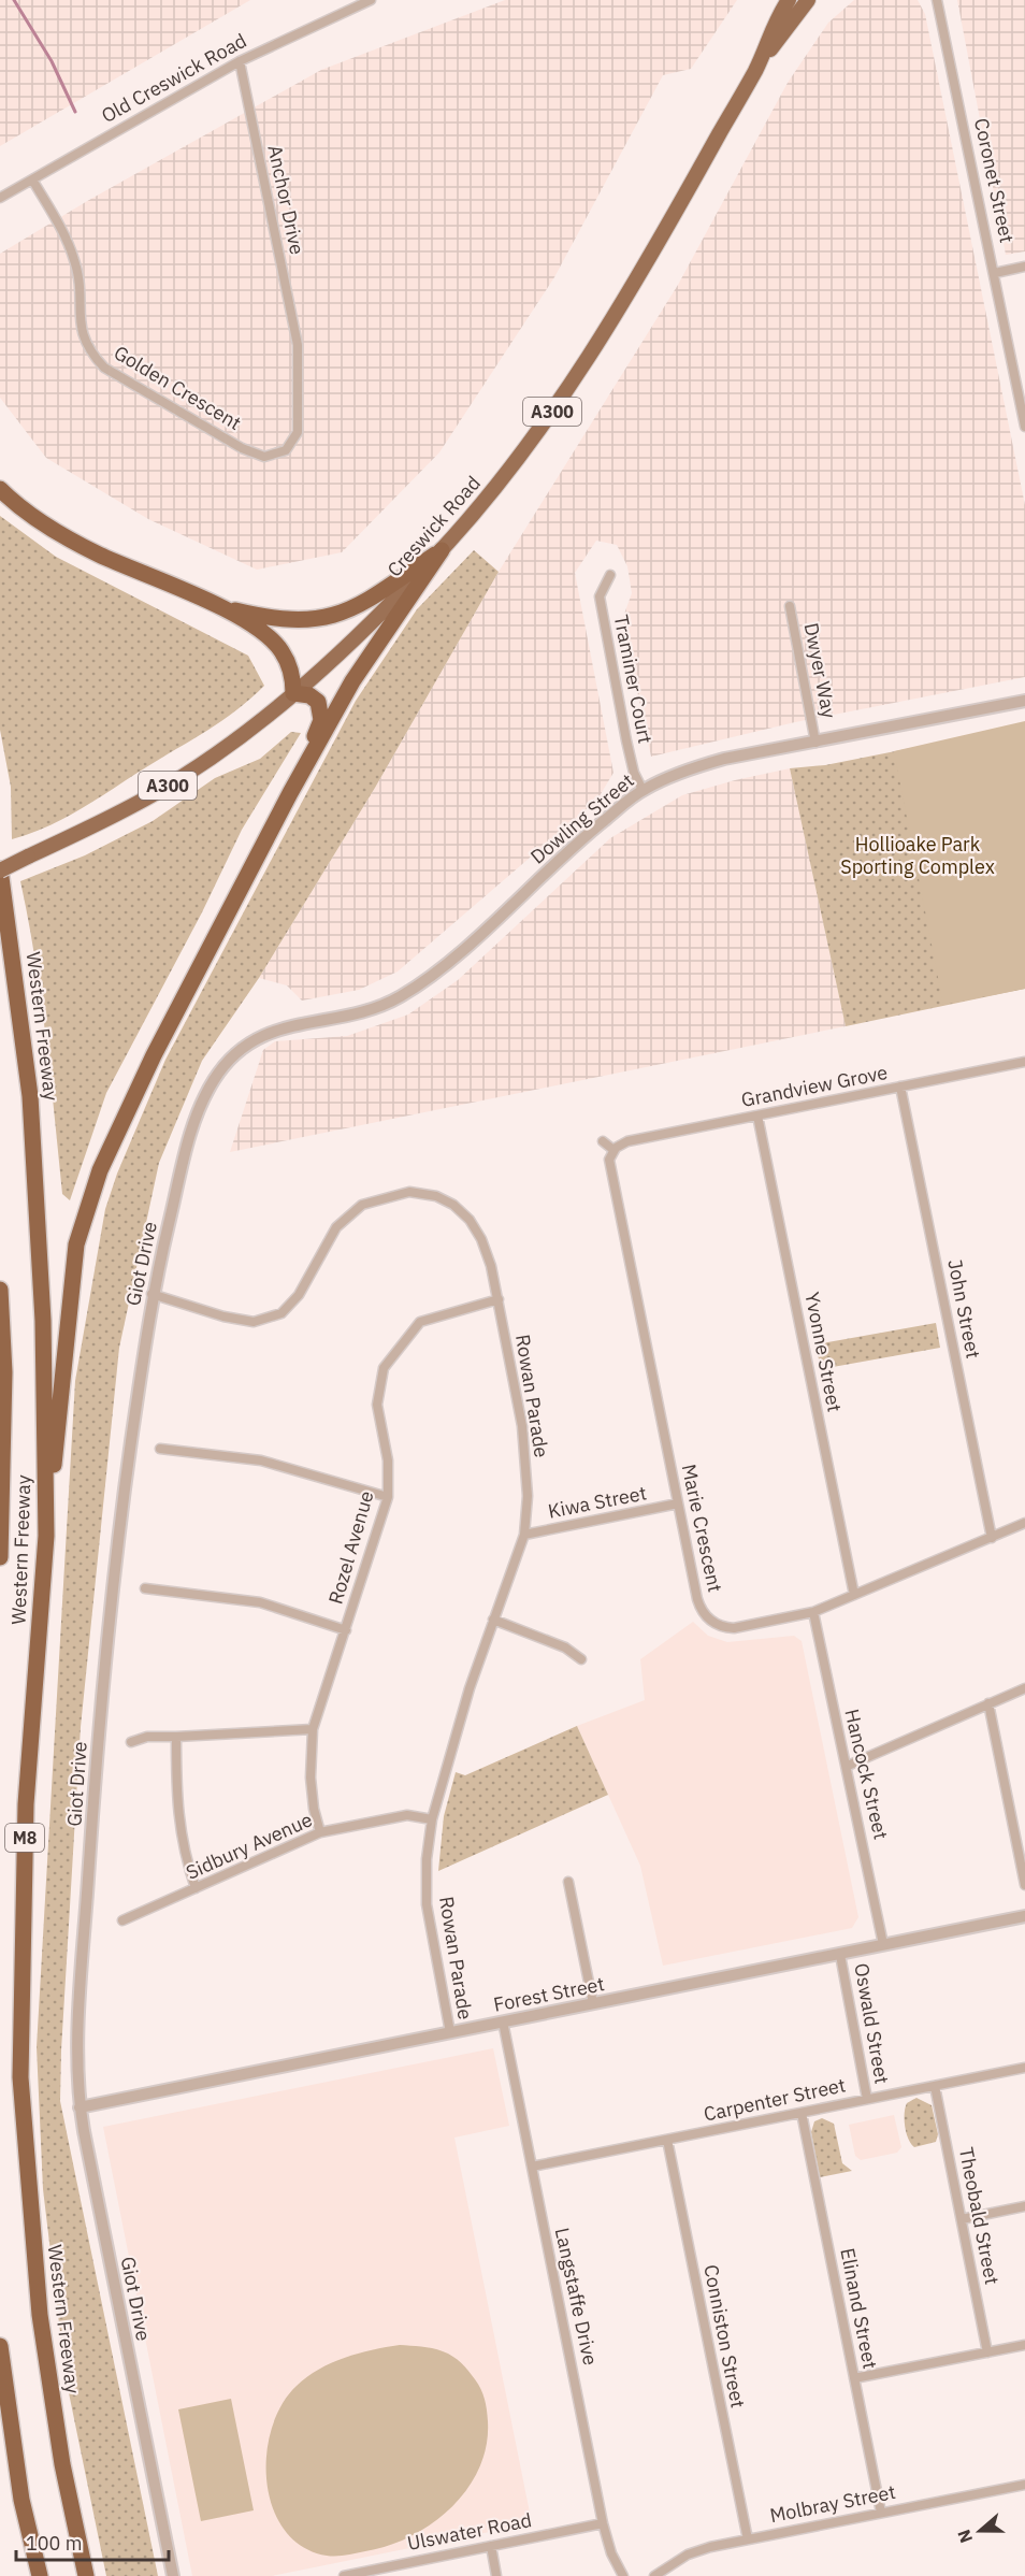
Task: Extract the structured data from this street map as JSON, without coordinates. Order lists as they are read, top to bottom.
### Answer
{
  "streets": {
    "highway": [
      "A300",
      "Creswick Road",
      "Western Freeway",
      "M8"
    ],
    "street": [
      "Old Creswick Road",
      "Coronet Street",
      "Anchor Drive",
      "Golden Crescent",
      "Dwyer Way",
      "Traminer Court",
      "Dowling Street",
      "Grandview Grove",
      "Giot Drive",
      "John Street",
      "Yvonne Street",
      "Rowan Parade",
      "Kiwa Street",
      "Marie Crescent",
      "Rozel Avenue",
      "Hancock Street",
      "Sidbury Avenue",
      "Forest Street",
      "Oswald Street",
      "Carpenter Street",
      "Theobald Street",
      "Langstaffe Drive",
      "Elinand Street",
      "Conniston Street",
      "Molbray Street",
      "Ulswater Road"
    ]
  },
  "crossings": [
    ["Old Creswick Road", "Anchor Drive"],
    ["Old Creswick Road", "Golden Crescent"],
    ["Anchor Drive", "Golden Crescent"],
    ["Creswick Road", "Western Freeway"],
    ["Dwyer Way", "Dowling Street"],
    ["Traminer Court", "Dowling Street"],
    ["Dowling Street", "Giot Drive"],
    ["Grandview Grove", "John Street"],
    ["Grandview Grove", "Yvonne Street"],
    ["Grandview Grove", "Marie Crescent"],
    ["Giot Drive", "Rowan Parade"],
    ["Giot Drive", "Forest Street"],
    ["John Street", "Marie Crescent"],
    ["Yvonne Street", "Marie Crescent"],
    ["Rowan Parade", "Kiwa Street"],
    ["Rowan Parade", "Rozel Avenue"],
    ["Rowan Parade", "Sidbury Avenue"],
    ["Rowan Parade", "Forest Street"],
    ["Kiwa Street", "Marie Crescent"],
    ["Marie Crescent", "Hancock Street"],
    ["Rozel Avenue", "Sidbury Avenue"],
    ["Hancock Street", "Forest Street"],
    ["Forest Street", "Oswald Street"],
    ["Forest Street", "Langstaffe Drive"],
    ["Oswald Street", "Carpenter Street"],
    ["Carpenter Street", "Theobald Street"],
    ["Carpenter Street", "Langstaffe Drive"],
    ["Carpenter Street", "Elinand Street"],
    ["Carpenter Street", "Conniston Street"],
    ["Langstaffe Drive", "Ulswater Road"],
    ["Elinand Street", "Molbray Street"],
    ["Conniston Street", "Molbray Street"]
  ],
  "parks": ["Hollioake Park Sporting Complex"],
  "scale_bar": "100 m",
  "north": "left"
}
